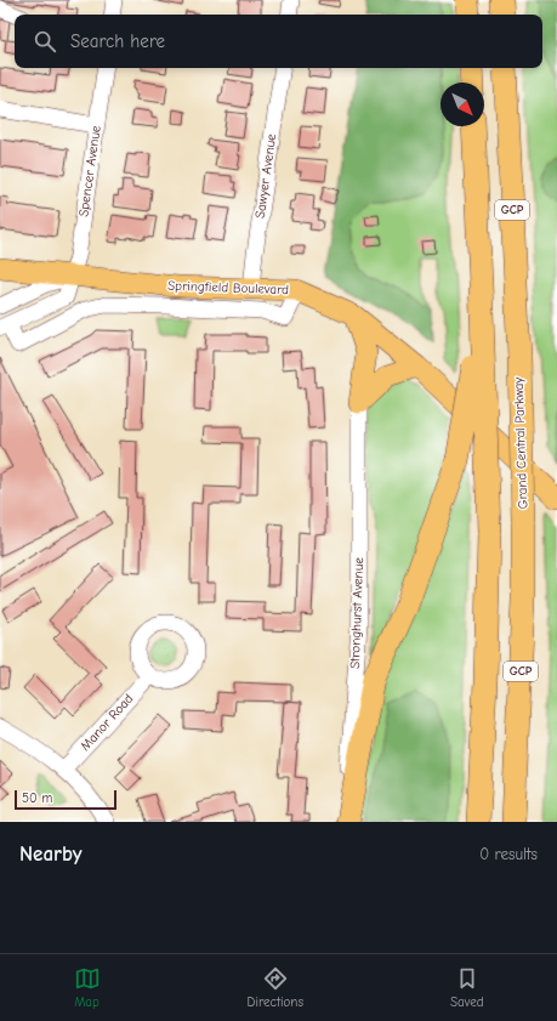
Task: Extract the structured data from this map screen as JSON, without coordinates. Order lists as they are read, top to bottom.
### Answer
{
  "streets": {
    "highway": ["GCP", "Grand Central Parkway"],
    "main road": ["Springfield Boulevard"],
    "street": [
      "Spencer Avenue",
      "Sawyer Avenue",
      "Stronghurst Avenue",
      "Manor Road"
    ]
  },
  "crossings": [
    ["Spencer Avenue", "Springfield Boulevard"],
    ["Sawyer Avenue", "Springfield Boulevard"]
  ],
  "scale_bar": "50 m",
  "north": "bottom right",
  "page": {
    "search": "Search here",
    "scale": "50 m",
    "heading": ["Nearby", "0 results"],
    "nav": ["Map", "Directions", "Saved"]
  }
}
